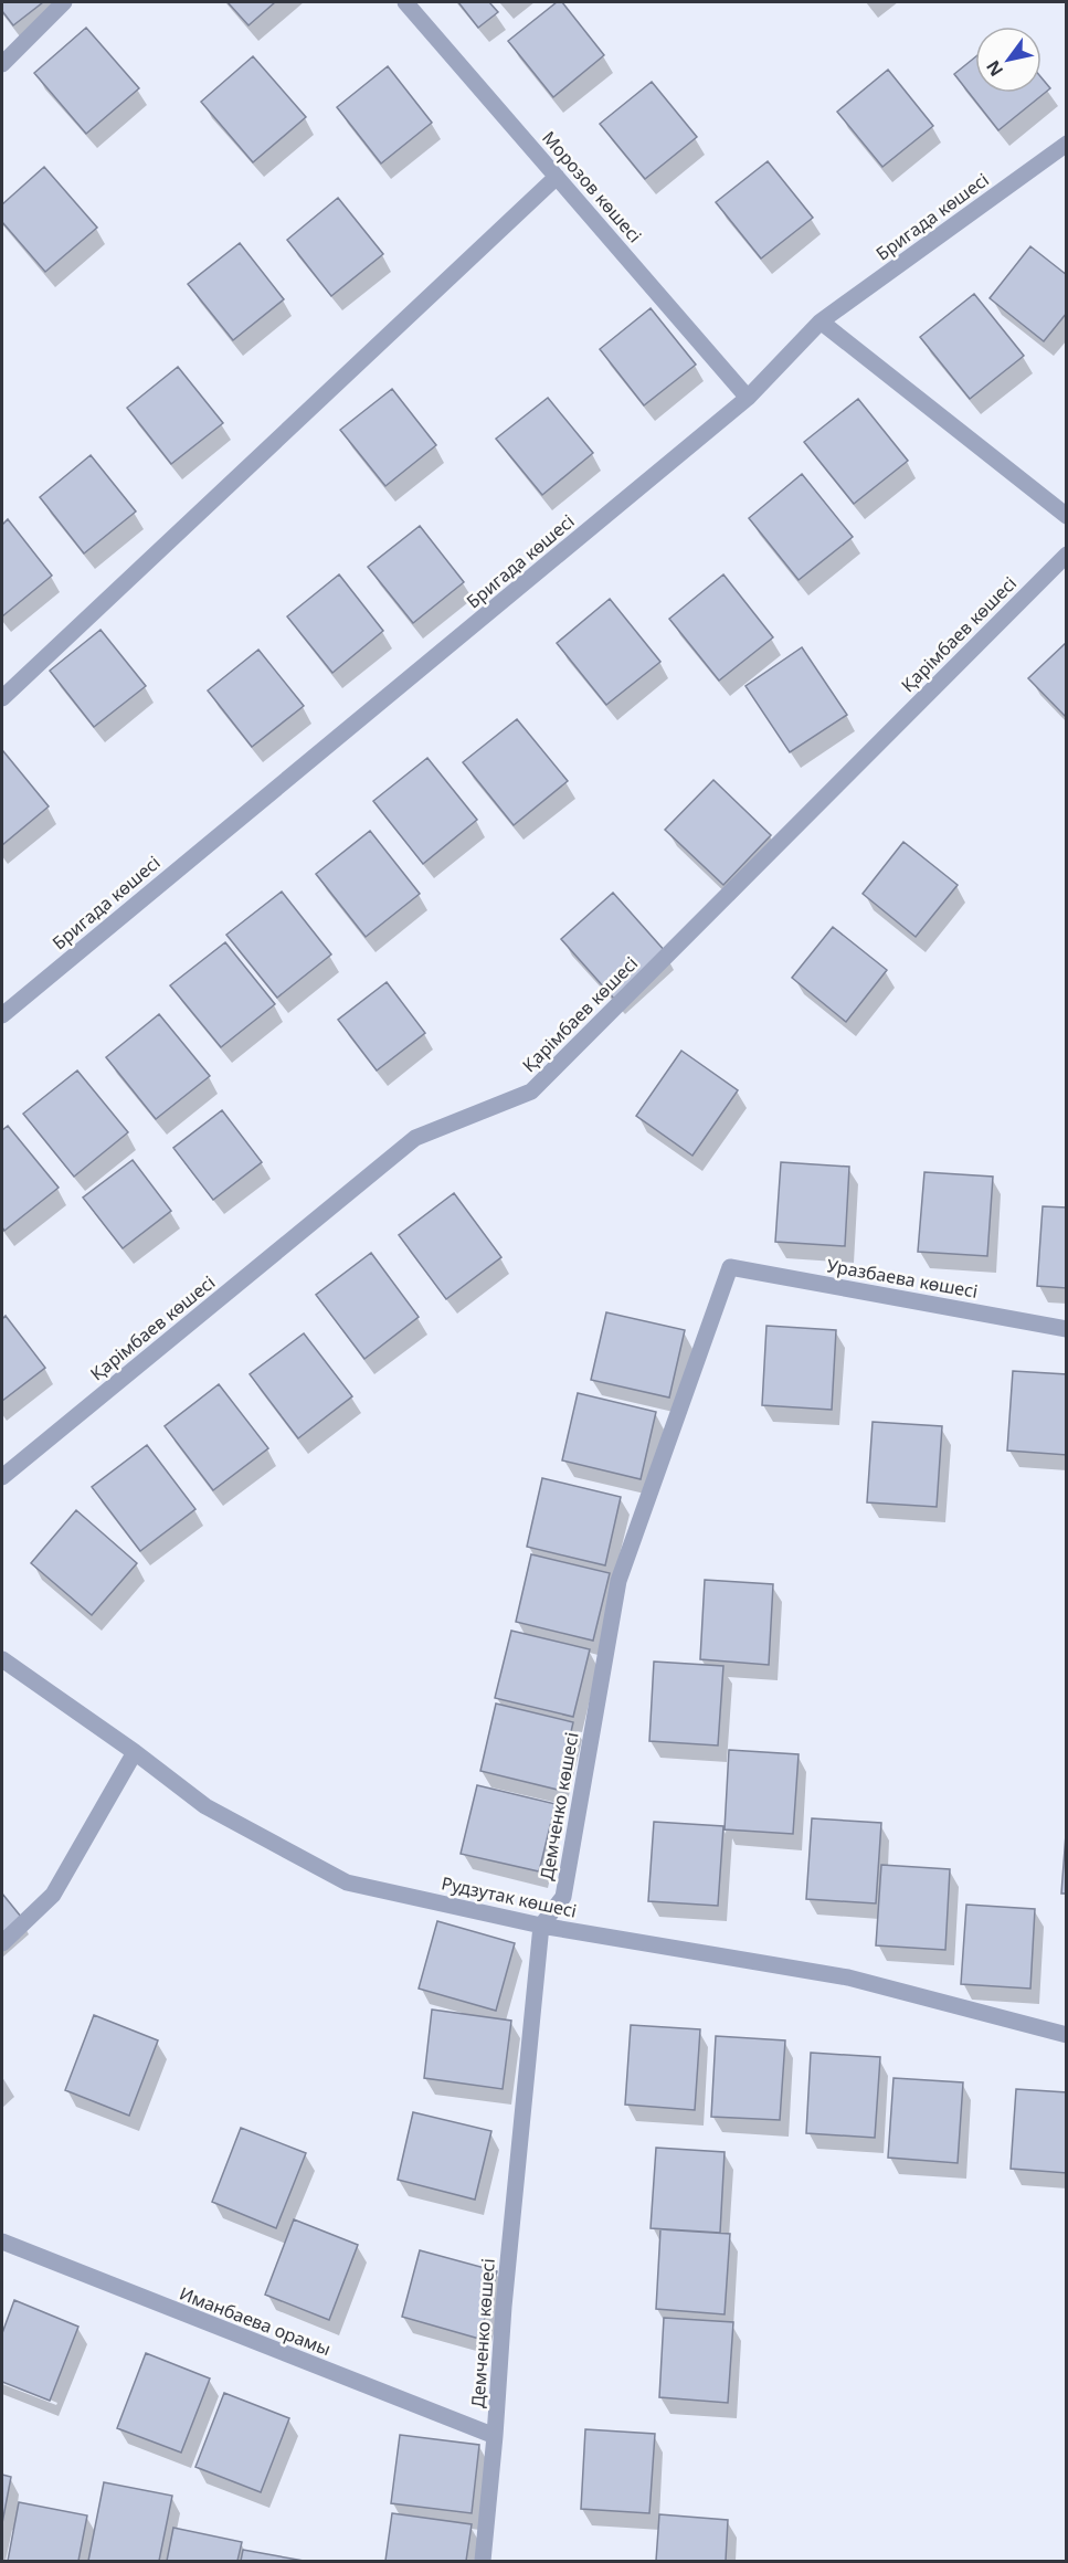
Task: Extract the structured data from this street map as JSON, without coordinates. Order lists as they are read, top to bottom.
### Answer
{
  "streets": {
    "street": [
      "Морозов көшесі",
      "Бригада көшесі",
      "Қарімбаев көшесі",
      "Уразбаева көшесі",
      "Демченко көшесі",
      "Рудзутак көшесі",
      "Иманбаева орамы"
    ]
  },
  "crossings": [
    ["Морозов көшесі", "Бригада көшесі"],
    ["Уразбаева көшесі", "Демченко көшесі"],
    ["Демченко көшесі", "Рудзутак көшесі"],
    ["Демченко көшесі", "Иманбаева орамы"]
  ],
  "north": "bottom left"
}
